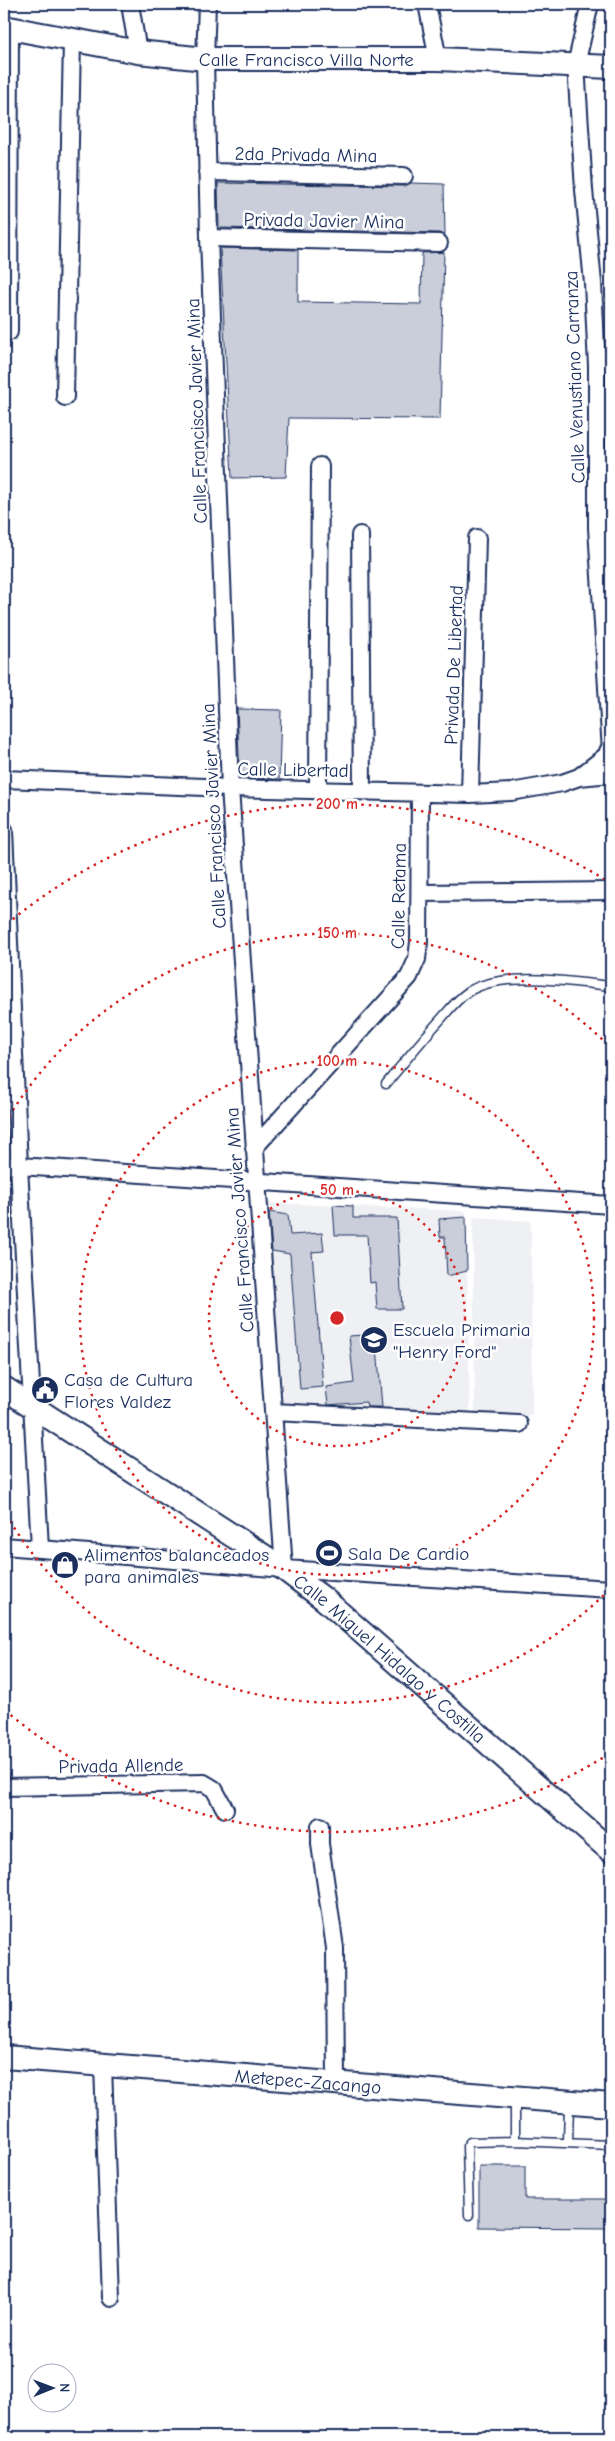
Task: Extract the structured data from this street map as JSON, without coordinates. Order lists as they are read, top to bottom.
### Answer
{
  "streets": {
    "main road": ["Calle Francisco Villa Norte", "Calle Miguel Hidalgo y Costilla", "Metepec-Zacango"],
    "street": [
      "2da Privada Mina",
      "Privada Javier Mina",
      "Calle Venustiano Carranza",
      "Calle Francisco Javier Mina",
      "Privada De Libertad",
      "Calle Libertad",
      "Calle Retama",
      "Privada Allende"
    ]
  },
  "crossings": [
    ["Calle Francisco Villa Norte", "Calle Venustiano Carranza"],
    ["Calle Francisco Villa Norte", "Calle Francisco Javier Mina"],
    ["2da Privada Mina", "Calle Francisco Javier Mina"],
    ["Privada Javier Mina", "Calle Francisco Javier Mina"],
    ["Calle Venustiano Carranza", "Calle Libertad"],
    ["Calle Francisco Javier Mina", "Calle Libertad"],
    ["Calle Francisco Javier Mina", "Calle Retama"],
    ["Calle Francisco Javier Mina", "Calle Miguel Hidalgo y Costilla"],
    ["Privada De Libertad", "Calle Libertad"],
    ["Calle Libertad", "Calle Retama"]
  ],
  "places": {
    "school or university": ["Escuela Primaria \"Henry Ford\""],
    "public building": ["Casa de Cultura Flores Valdez"],
    "sports": ["Sala De Cardio"],
    "shop": ["Alimentos balanceados para animales"]
  },
  "north": "right",
  "rings": [
    "200 m",
    "150 m",
    "100 m",
    "50 m"
  ]
}
